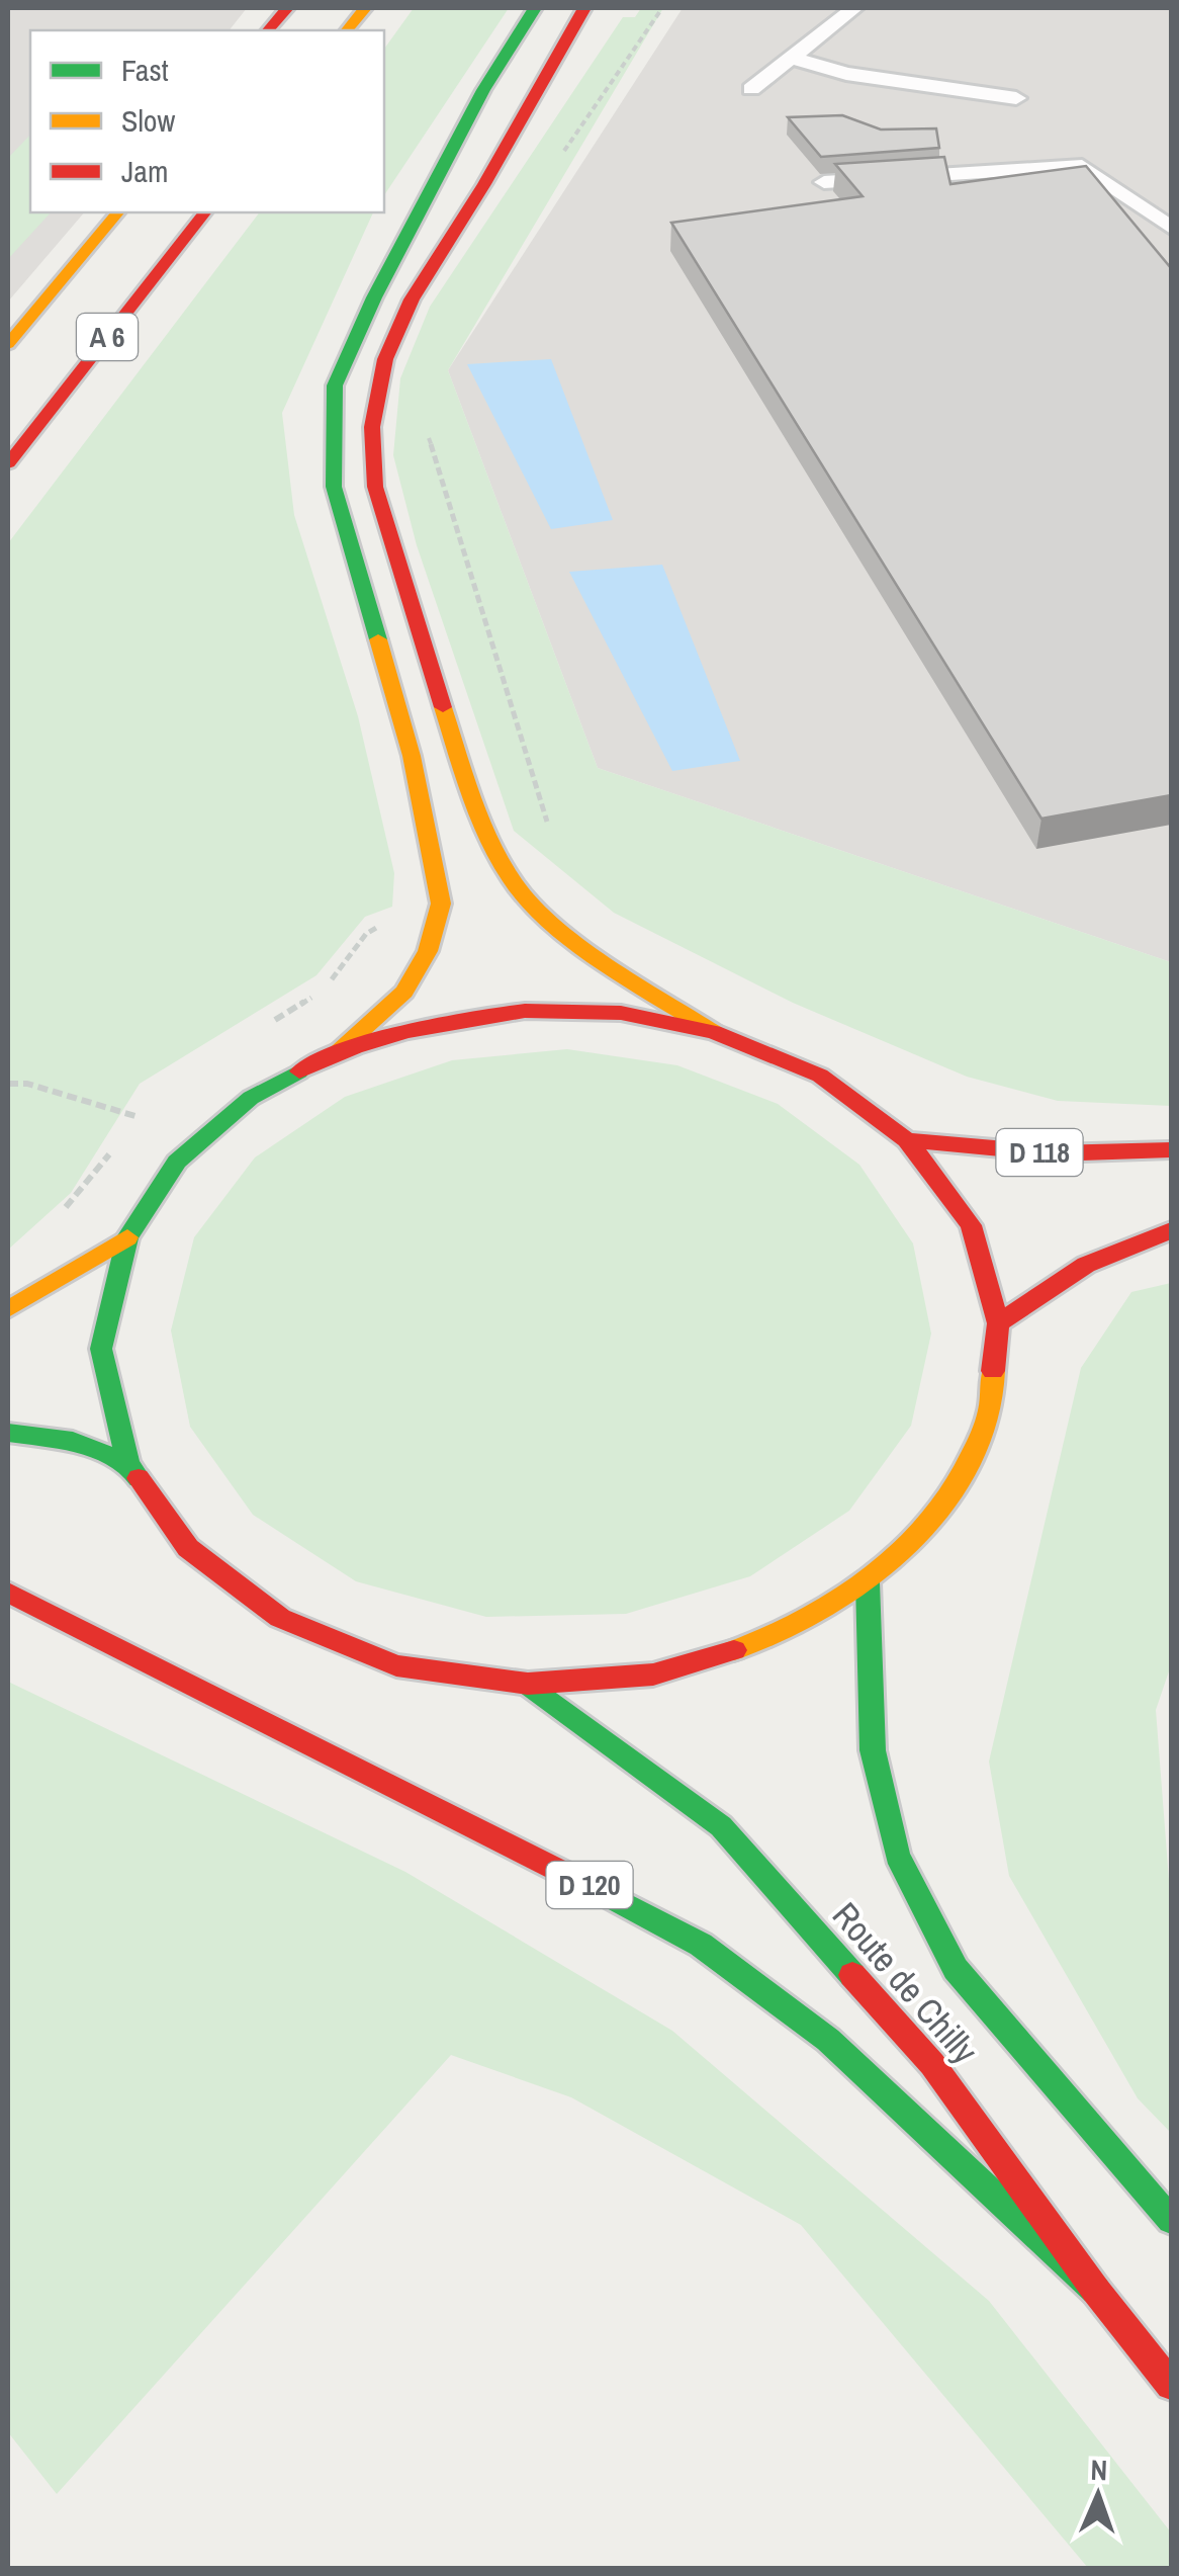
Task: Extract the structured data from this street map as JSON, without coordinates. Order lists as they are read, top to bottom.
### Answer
{
  "streets": {
    "main road": [
      "A 6",
      "D 118",
      "D 120",
      "Route de Chilly"
    ]
  },
  "crossings": [
    ["D 120", "Route de Chilly"]
  ],
  "legend": ["Fast", "Slow", "Jam"],
  "north": "top"
}
